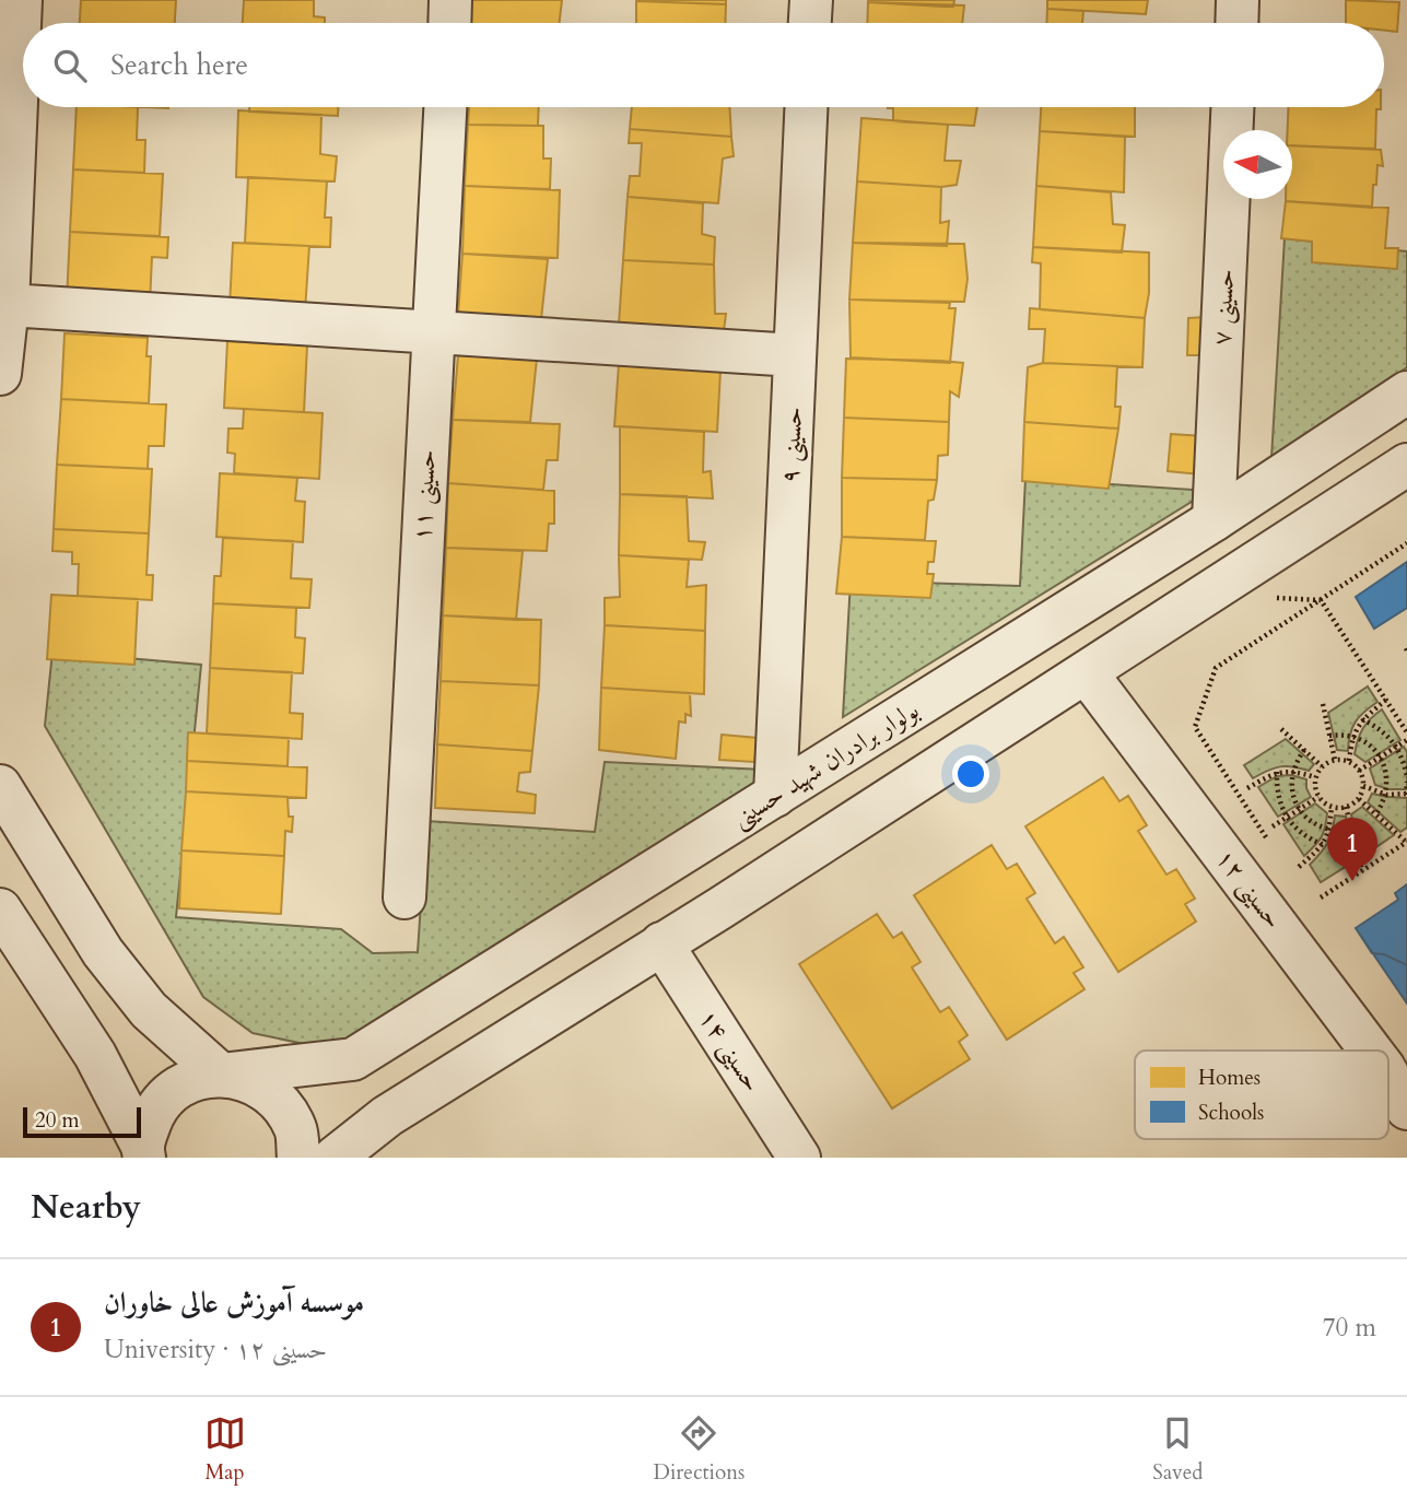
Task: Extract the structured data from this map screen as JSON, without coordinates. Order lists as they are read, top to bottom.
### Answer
{
  "streets": {
    "street": [
      "حسینی ۷",
      "حسینی ۹",
      "حسینی ۱۱",
      "بولوار برادران شهید حسینی",
      "حسینی ۱۲",
      "حسینی ۱۴"
    ]
  },
  "crossings": [
    ["حسینی ۷", "بولوار برادران شهید حسینی"],
    ["حسینی ۹", "بولوار برادران شهید حسینی"]
  ],
  "legend": ["Homes", "Schools"],
  "scale_bar": "20 m",
  "north": "left",
  "page": {
    "search": "Search here",
    "pins": "1",
    "scale": "20 m",
    "heading": "Nearby",
    "list": [
      {
        "mark": "1",
        "name": "موسسه آموزش عالی خاوران",
        "note": "University · حسینی ۱۲",
        "value": "70 m"
      }
    ],
    "nav": ["Map", "Directions", "Saved"]
  }
}
